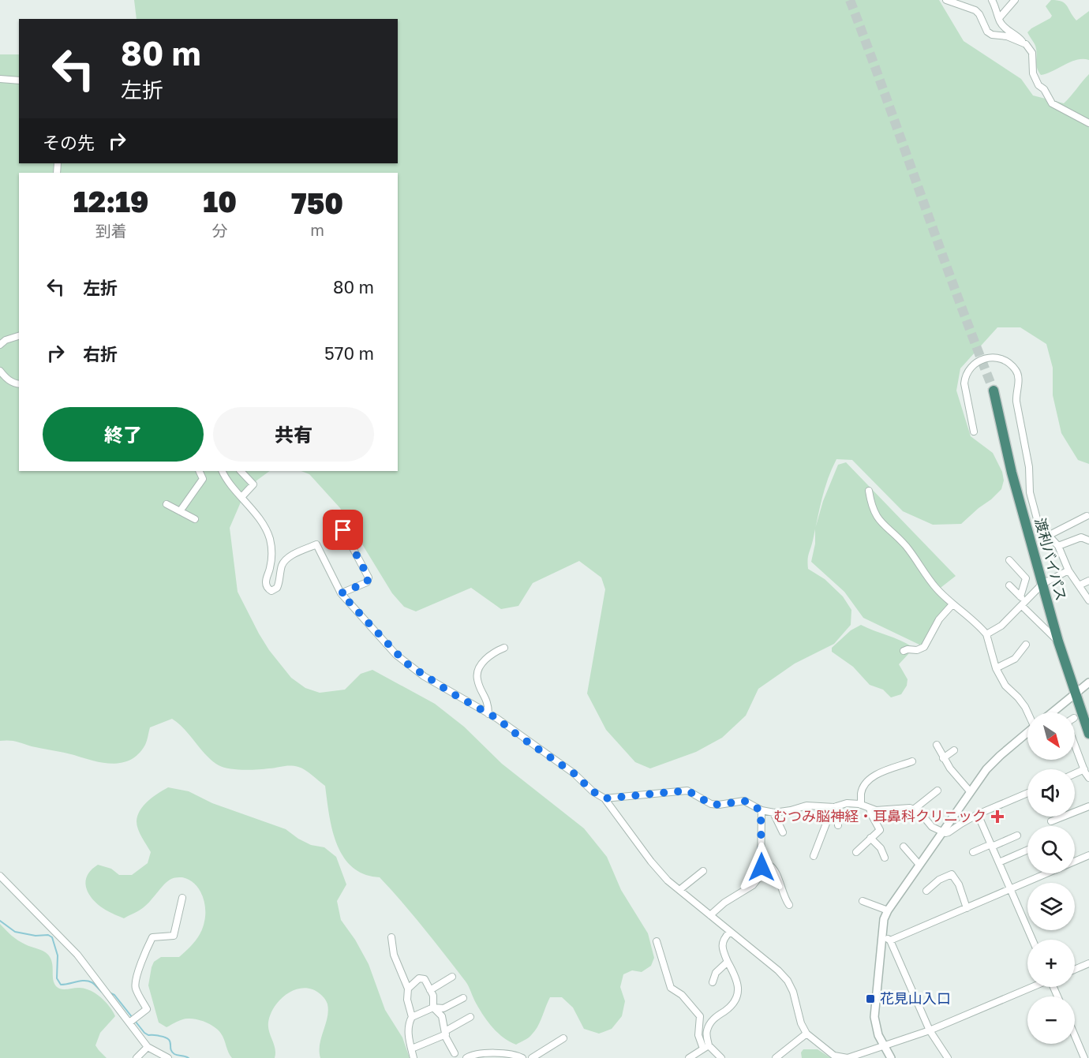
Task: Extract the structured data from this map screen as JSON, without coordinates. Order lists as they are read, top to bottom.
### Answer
{
  "streets": {
    "highway": ["渡利バイパス"]
  },
  "places": {
    "health": ["むつみ脳神経・耳鼻科クリニック"],
    "transit": ["花見山入口"]
  },
  "north": "bottom right",
  "page": {
    "turn": ["80 m", "左折"],
    "then": "その先",
    "eta": [
      "12:19",
      "到着",
      "10",
      "分",
      "750",
      "m"
    ],
    "list": [
      {
        "name": "左折",
        "value": "80 m"
      },
      {
        "name": "右折",
        "value": "570 m"
      }
    ],
    "buttons": ["終了", "共有"],
    "map_buttons": ["+", "−"]
  }
}
